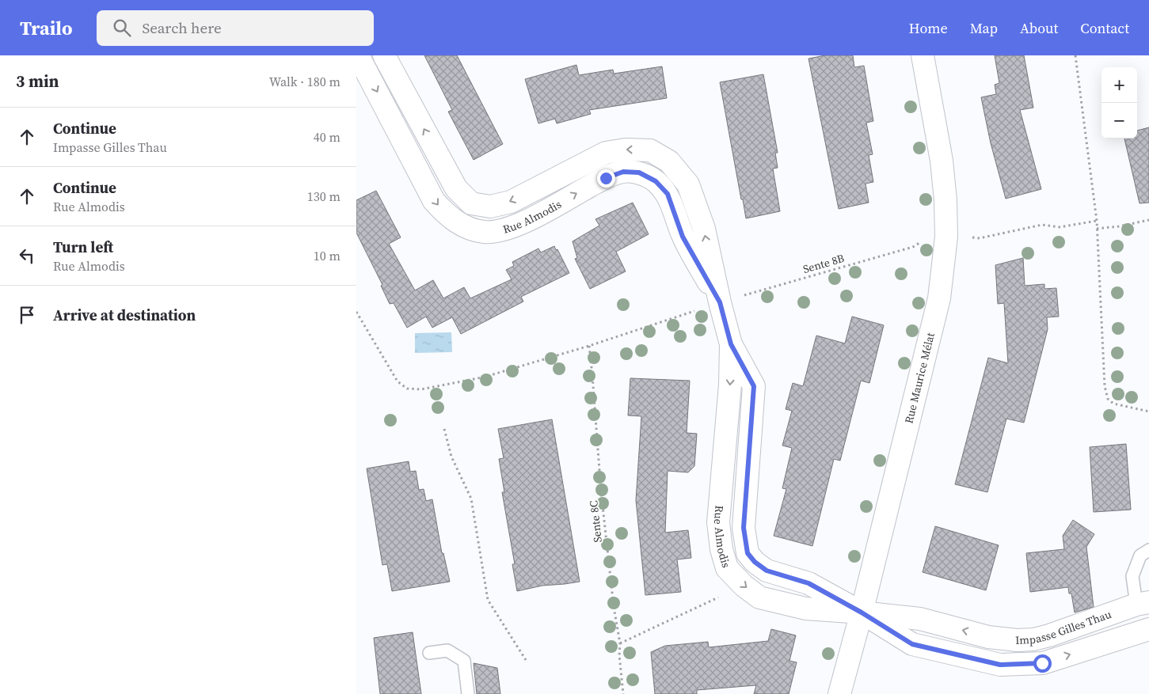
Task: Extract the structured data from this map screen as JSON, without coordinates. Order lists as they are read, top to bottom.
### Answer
{
  "streets": {
    "street": ["Rue Almodis", "Rue Maurice Mélat", "Impasse Gilles Thau"],
    "path": ["Sente 8B", "Sente 8C"]
  },
  "crossings": [
    ["Rue Almodis", "Sente 8B"],
    ["Rue Almodis", "Rue Maurice Mélat"],
    ["Rue Almodis", "Impasse Gilles Thau"],
    ["Rue Maurice Mélat", "Impasse Gilles Thau"]
  ],
  "page": {
    "header": "Trailo",
    "search": "Search here",
    "nav": [
      "Home",
      "Map",
      "About",
      "Contact"
    ],
    "heading": ["3 min", "Walk · 180 m"],
    "map_buttons": ["+", "−"],
    "list": [
      ["Continue", "Impasse Gilles Thau", "40 m"],
      ["Continue", "Rue Almodis", "130 m"],
      ["Turn left", "Rue Almodis", "10 m"],
      "Arrive at destination"
    ]
  }
}
